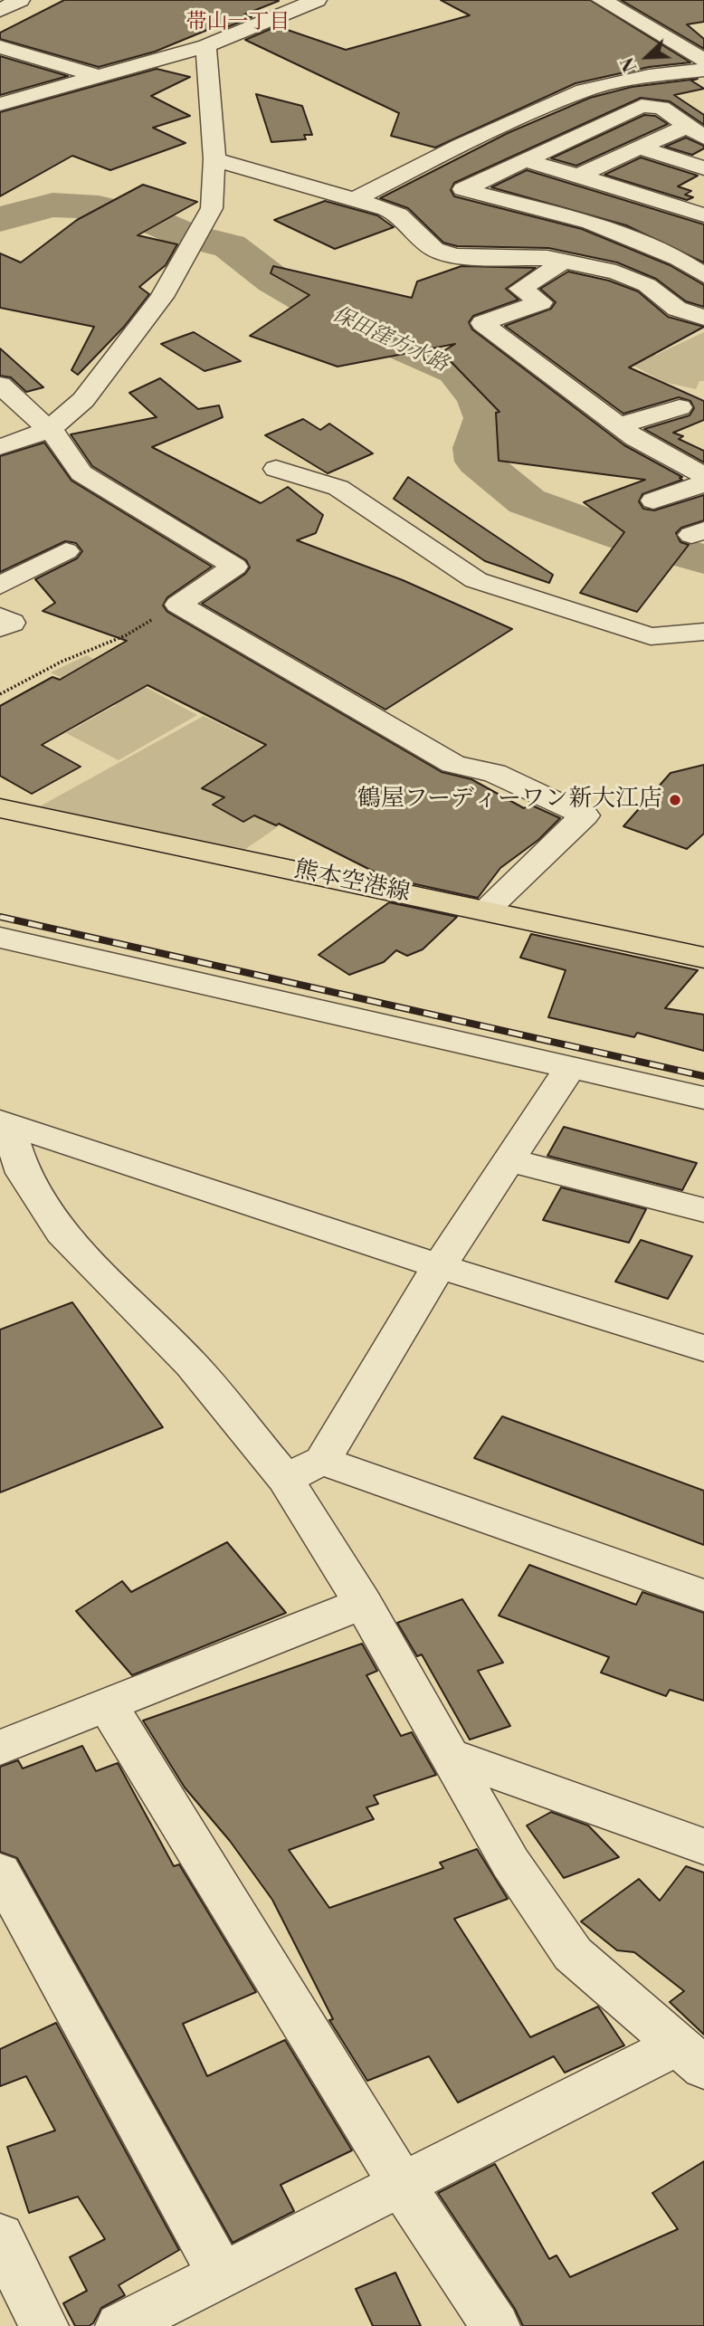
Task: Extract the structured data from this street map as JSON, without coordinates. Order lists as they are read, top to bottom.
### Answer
{
  "streets": {
    "main road": ["熊本空港線"]
  },
  "districts": ["帯山一丁目"],
  "water": ["保田窪方水路"],
  "places": ["鶴屋フーディーワン新大江店"],
  "north": "bottom left"
}
